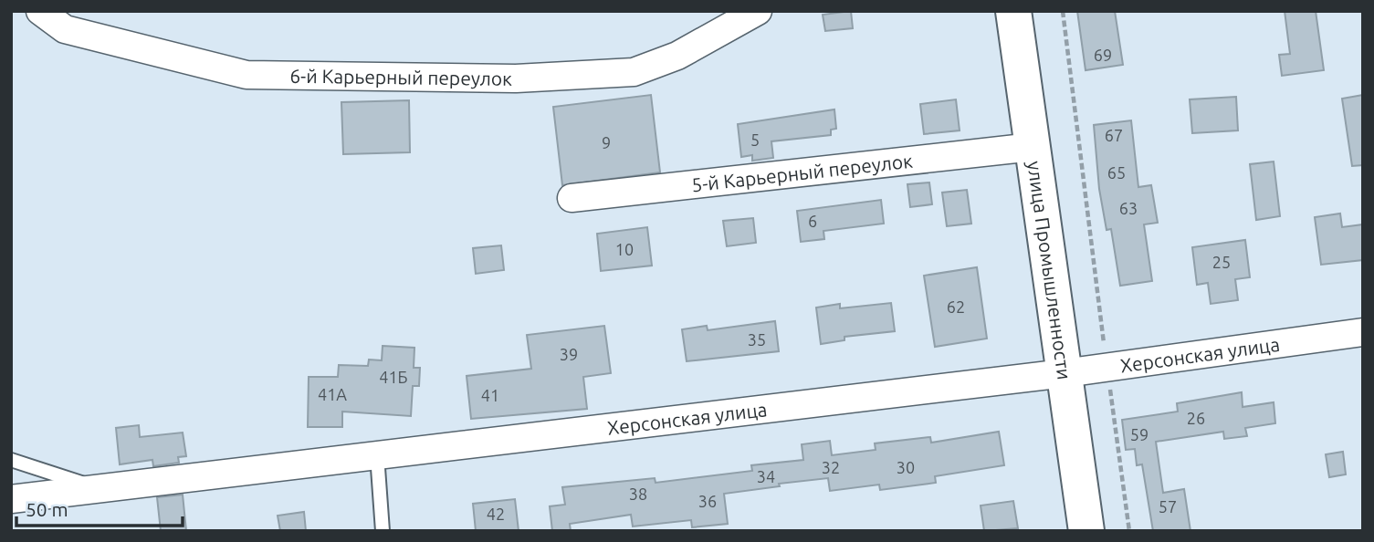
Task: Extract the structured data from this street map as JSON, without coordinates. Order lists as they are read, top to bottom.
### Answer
{
  "streets": {
    "main road": ["улица Промышленности"],
    "street": ["6-й Карьерный переулок", "5-й Карьерный переулок", "Херсонская улица"]
  },
  "crossings": [
    ["5-й Карьерный переулок", "улица Промышленности"],
    ["улица Промышленности", "Херсонская улица"]
  ],
  "house_numbers": [
    "69",
    "67",
    "5",
    "9",
    "65",
    "63",
    "6",
    "10",
    "25",
    "62",
    "35",
    "39",
    "41Б",
    "41А",
    "41",
    "26",
    "59",
    "32",
    "30",
    "34",
    "38",
    "36",
    "57",
    "42"
  ],
  "scale_bar": "50 m"
}
